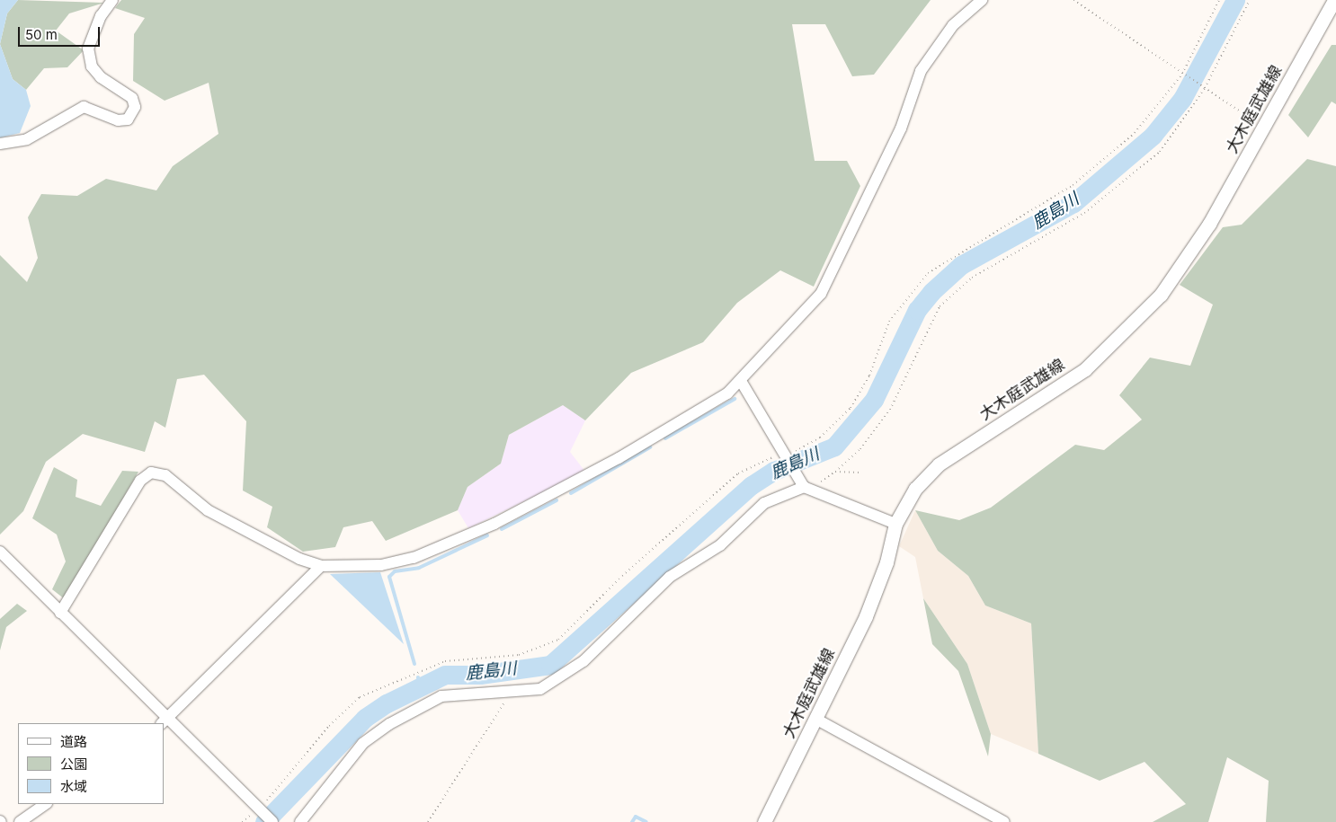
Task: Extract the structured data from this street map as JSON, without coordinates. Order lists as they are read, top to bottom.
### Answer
{
  "streets": {
    "main road": ["大木庭武雄線"]
  },
  "water": ["鹿島川"],
  "legend": ["道路", "公園", "水域"],
  "scale_bar": "50 m"
}
